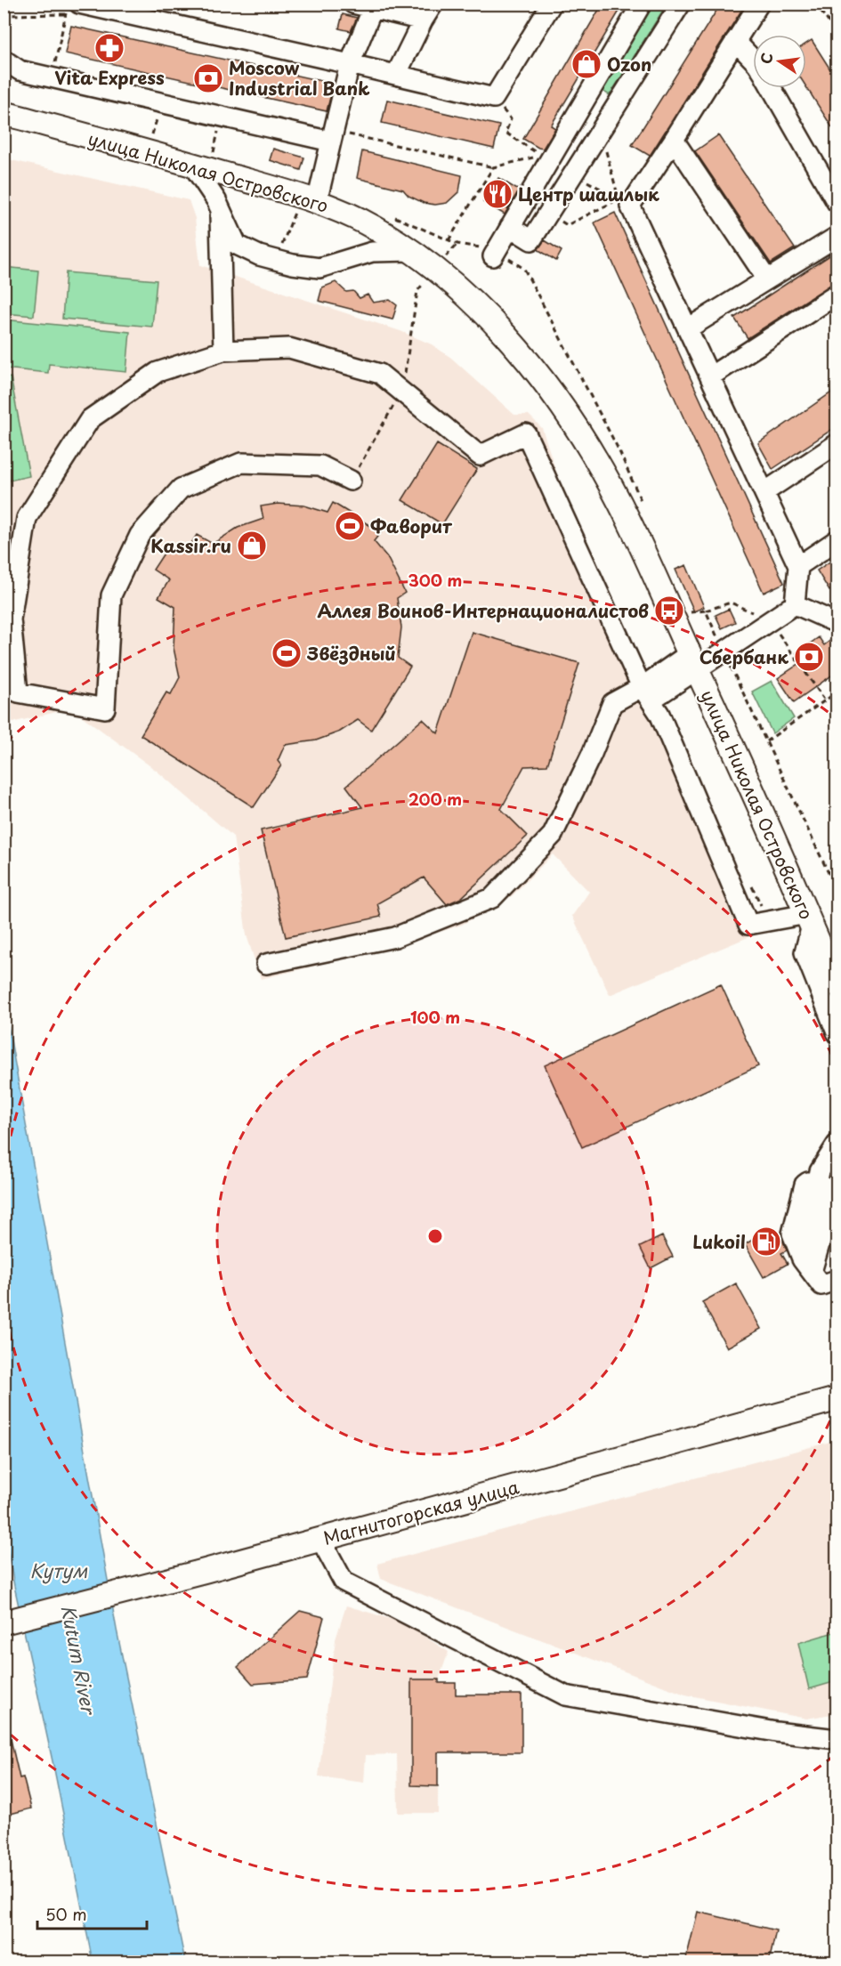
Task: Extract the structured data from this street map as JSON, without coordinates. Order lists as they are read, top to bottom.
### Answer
{
  "streets": {
    "main road": ["улица Николая Островского", "Магнитогорская улица"]
  },
  "water": ["Кутум", "Kutum River"],
  "places": {
    "pharmacy": ["Vita Express"],
    "shop": ["Ozon", "Kassir.ru"],
    "bank": ["Moscow Industrial Bank", "Сбербанк"],
    "restaurant": ["Центр шашлык"],
    "sports": ["Фаворит", "Звёздный"],
    "bus stop": ["Аллея Воинов-Интернационалистов"],
    "fuel station": ["Lukoil"]
  },
  "scale_bar": "50 m",
  "north": "left",
  "rings": ["300 m", "200 m", "100 m"]
}
